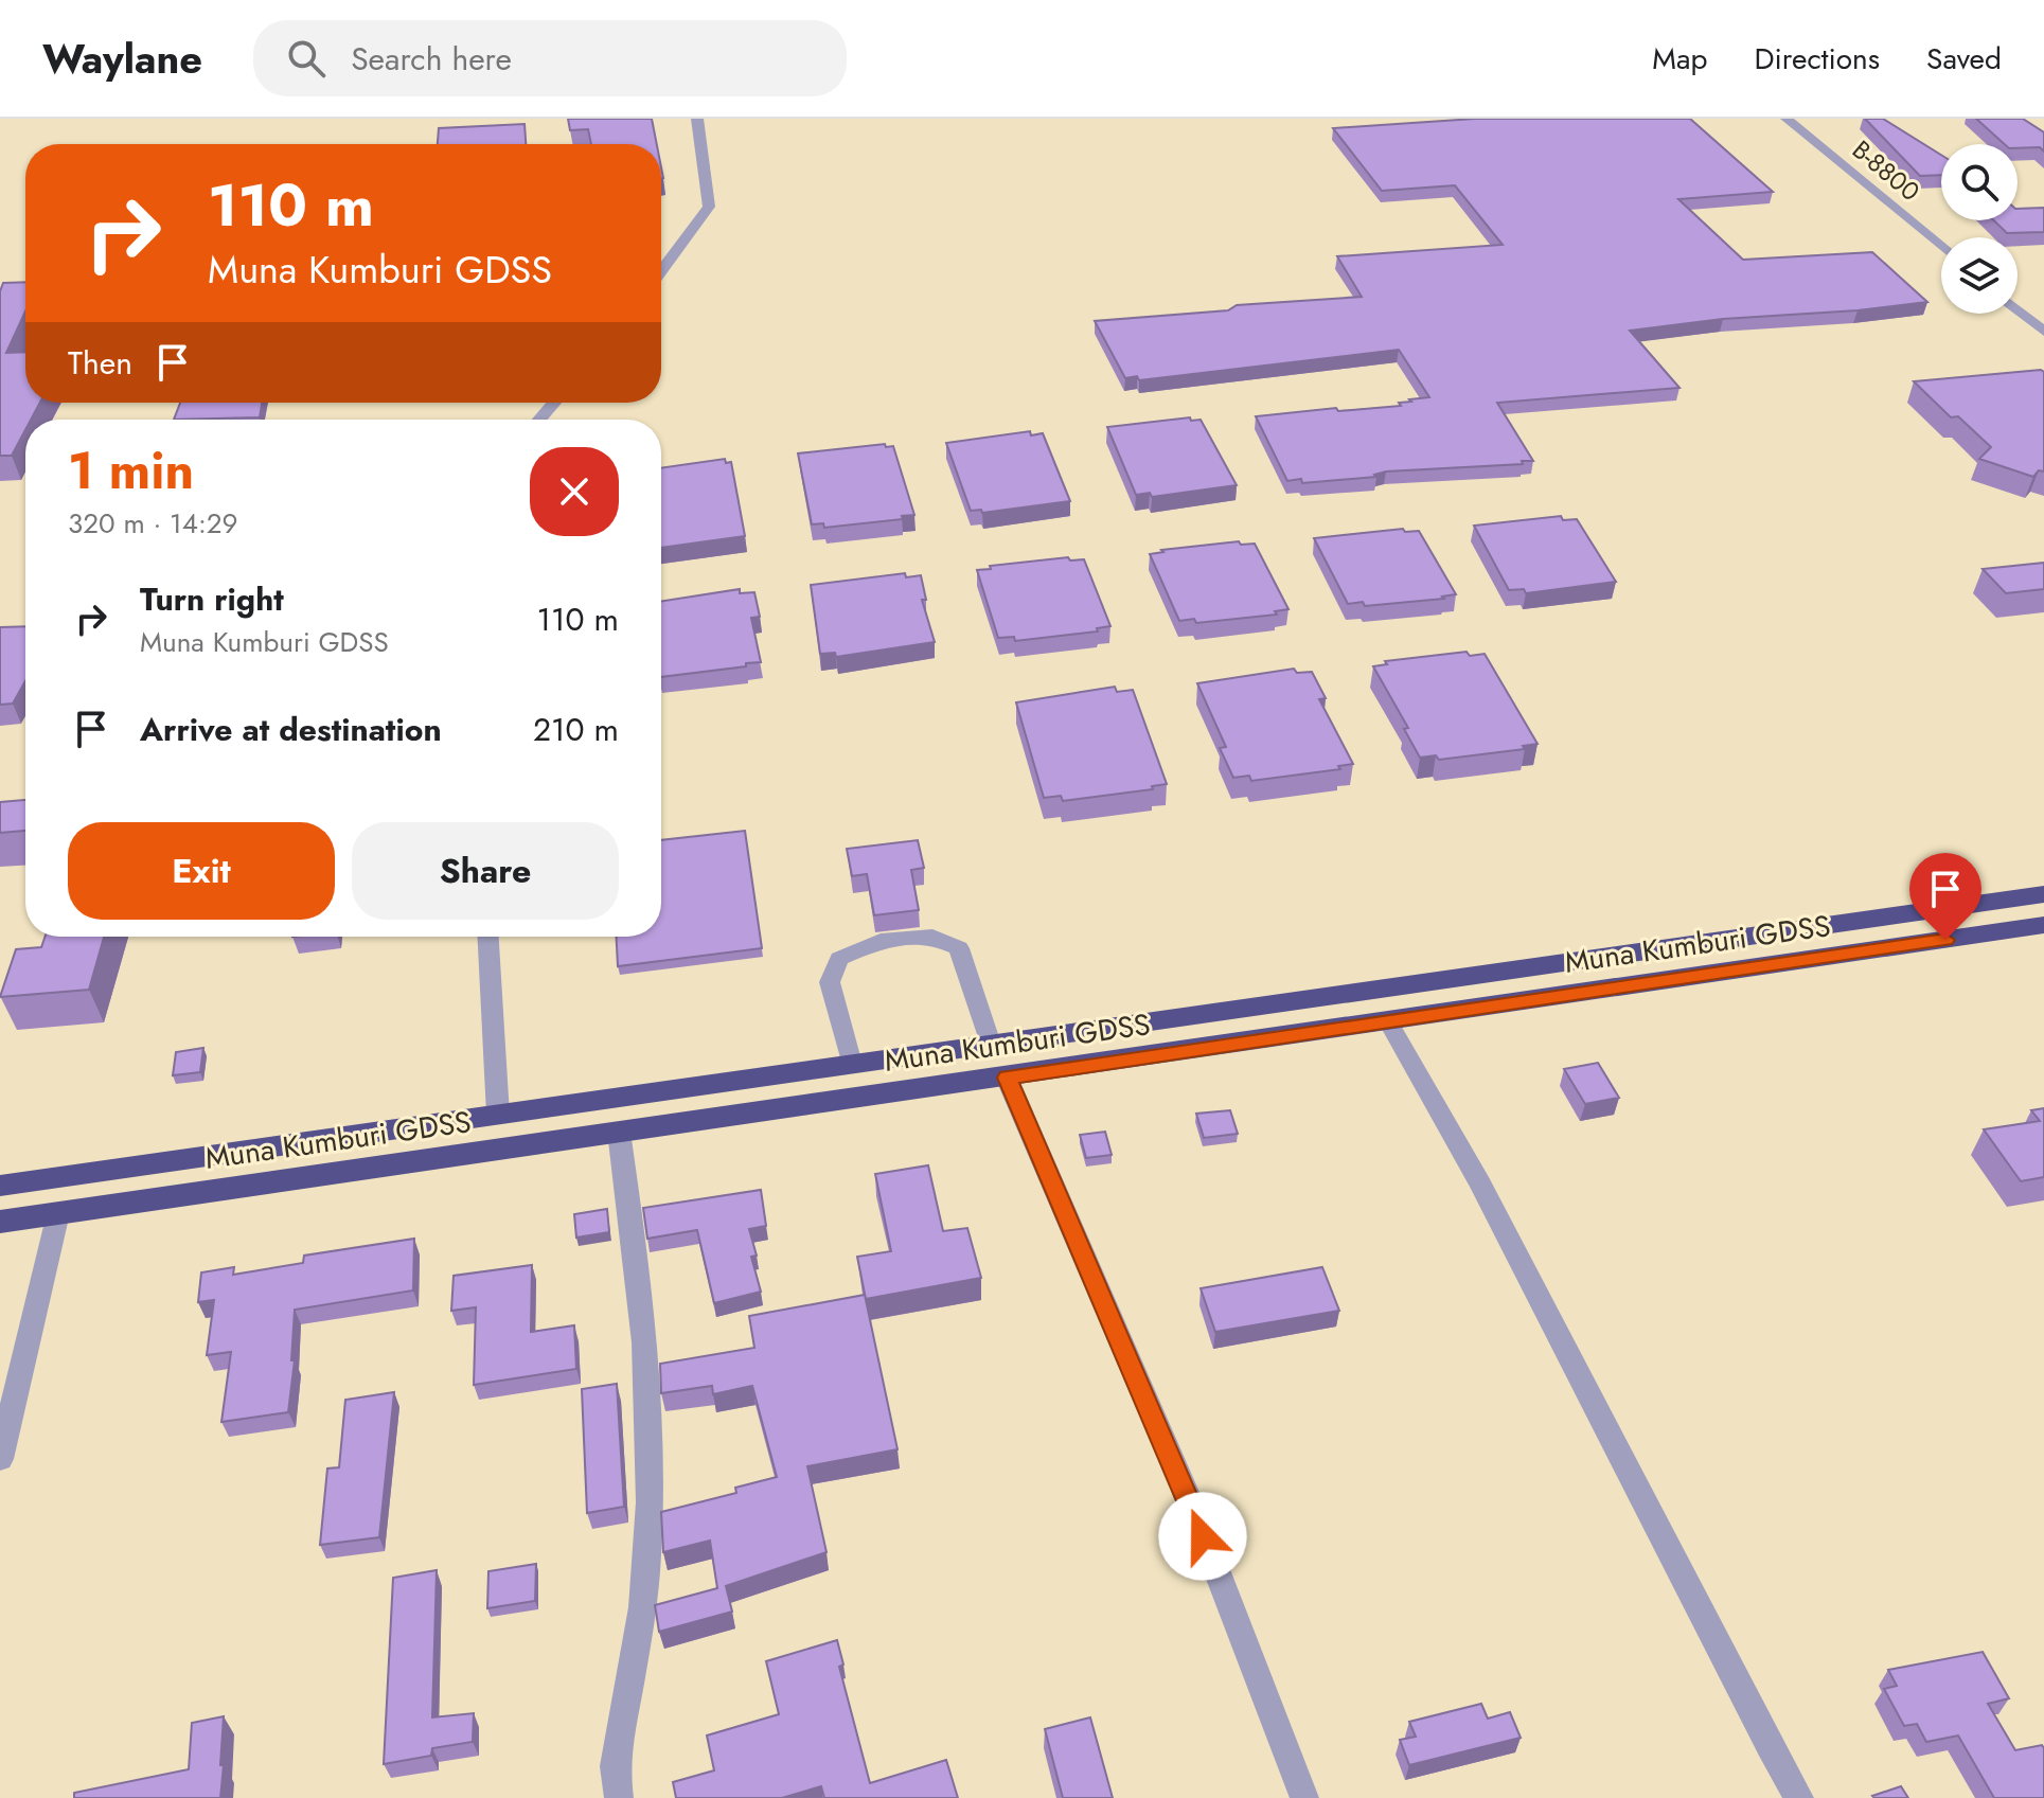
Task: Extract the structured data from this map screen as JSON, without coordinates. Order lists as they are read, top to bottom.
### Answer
{
  "streets": {
    "highway": ["Muna Kumburi GDSS"],
    "street": ["B-8800"]
  },
  "page": {
    "header": "Waylane",
    "search": "Search here",
    "nav": ["Map", "Directions", "Saved"],
    "turn": ["110 m", "Muna Kumburi GDSS"],
    "then": "Then",
    "heading": ["1 min", "320 m · 14:29"],
    "list": [
      {
        "name": "Turn right",
        "note": "Muna Kumburi GDSS",
        "value": "110 m"
      },
      {
        "name": "Arrive at destination",
        "value": "210 m"
      }
    ],
    "buttons": ["Exit", "Share"]
  }
}
